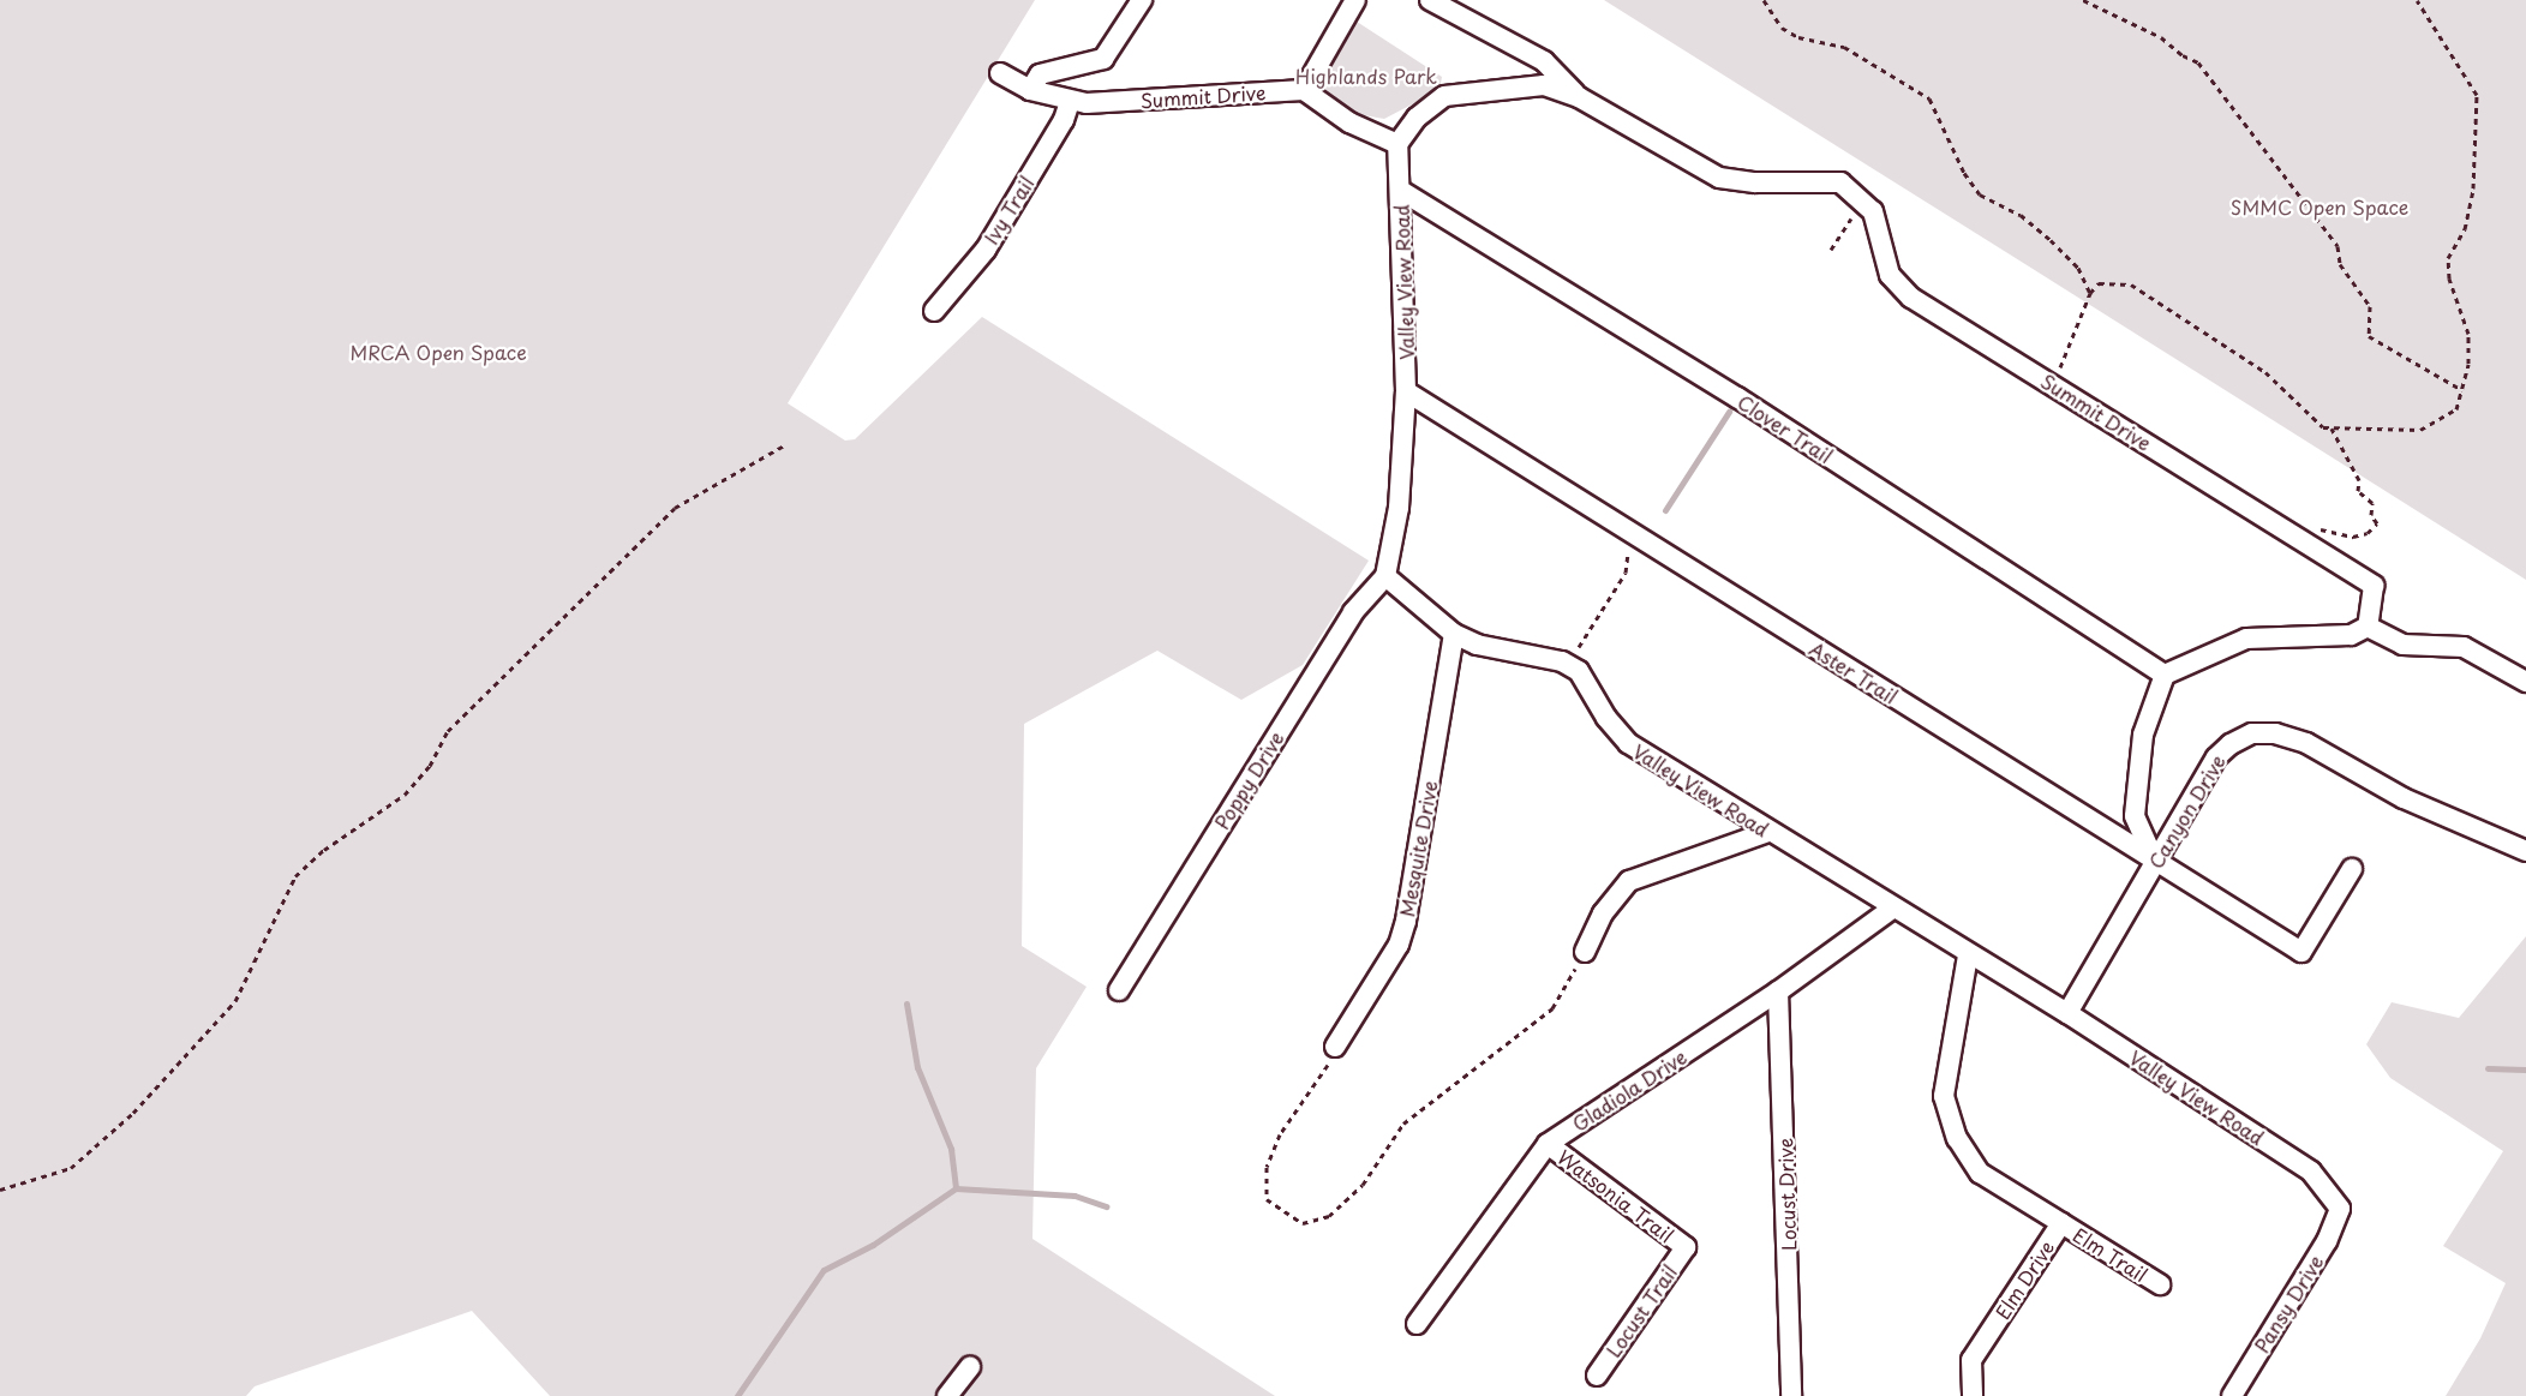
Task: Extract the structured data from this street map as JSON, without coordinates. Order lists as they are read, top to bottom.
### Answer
{
  "streets": {
    "street": [
      "Summit Drive",
      "Ivy Trail",
      "Valley View Road",
      "Clover Trail",
      "Aster Trail",
      "Poppy Drive",
      "Canyon Drive",
      "Mesquite Drive",
      "Gladiola Drive",
      "Locust Drive",
      "Watsonia Trail",
      "Elm Trail",
      "Elm Drive",
      "Pansy Drive",
      "Locust Trail"
    ]
  },
  "crossings": [
    ["Summit Drive", "Ivy Trail"],
    ["Valley View Road", "Clover Trail"],
    ["Valley View Road", "Aster Trail"],
    ["Valley View Road", "Poppy Drive"],
    ["Valley View Road", "Canyon Drive"],
    ["Valley View Road", "Gladiola Drive"],
    ["Valley View Road", "Elm Drive"],
    ["Valley View Road", "Pansy Drive"],
    ["Aster Trail", "Canyon Drive"],
    ["Gladiola Drive", "Locust Drive"],
    ["Gladiola Drive", "Watsonia Trail"],
    ["Watsonia Trail", "Locust Trail"],
    ["Elm Trail", "Elm Drive"]
  ],
  "parks": ["Highlands Park", "SMMC Open Space", "MRCA Open Space"]
}
